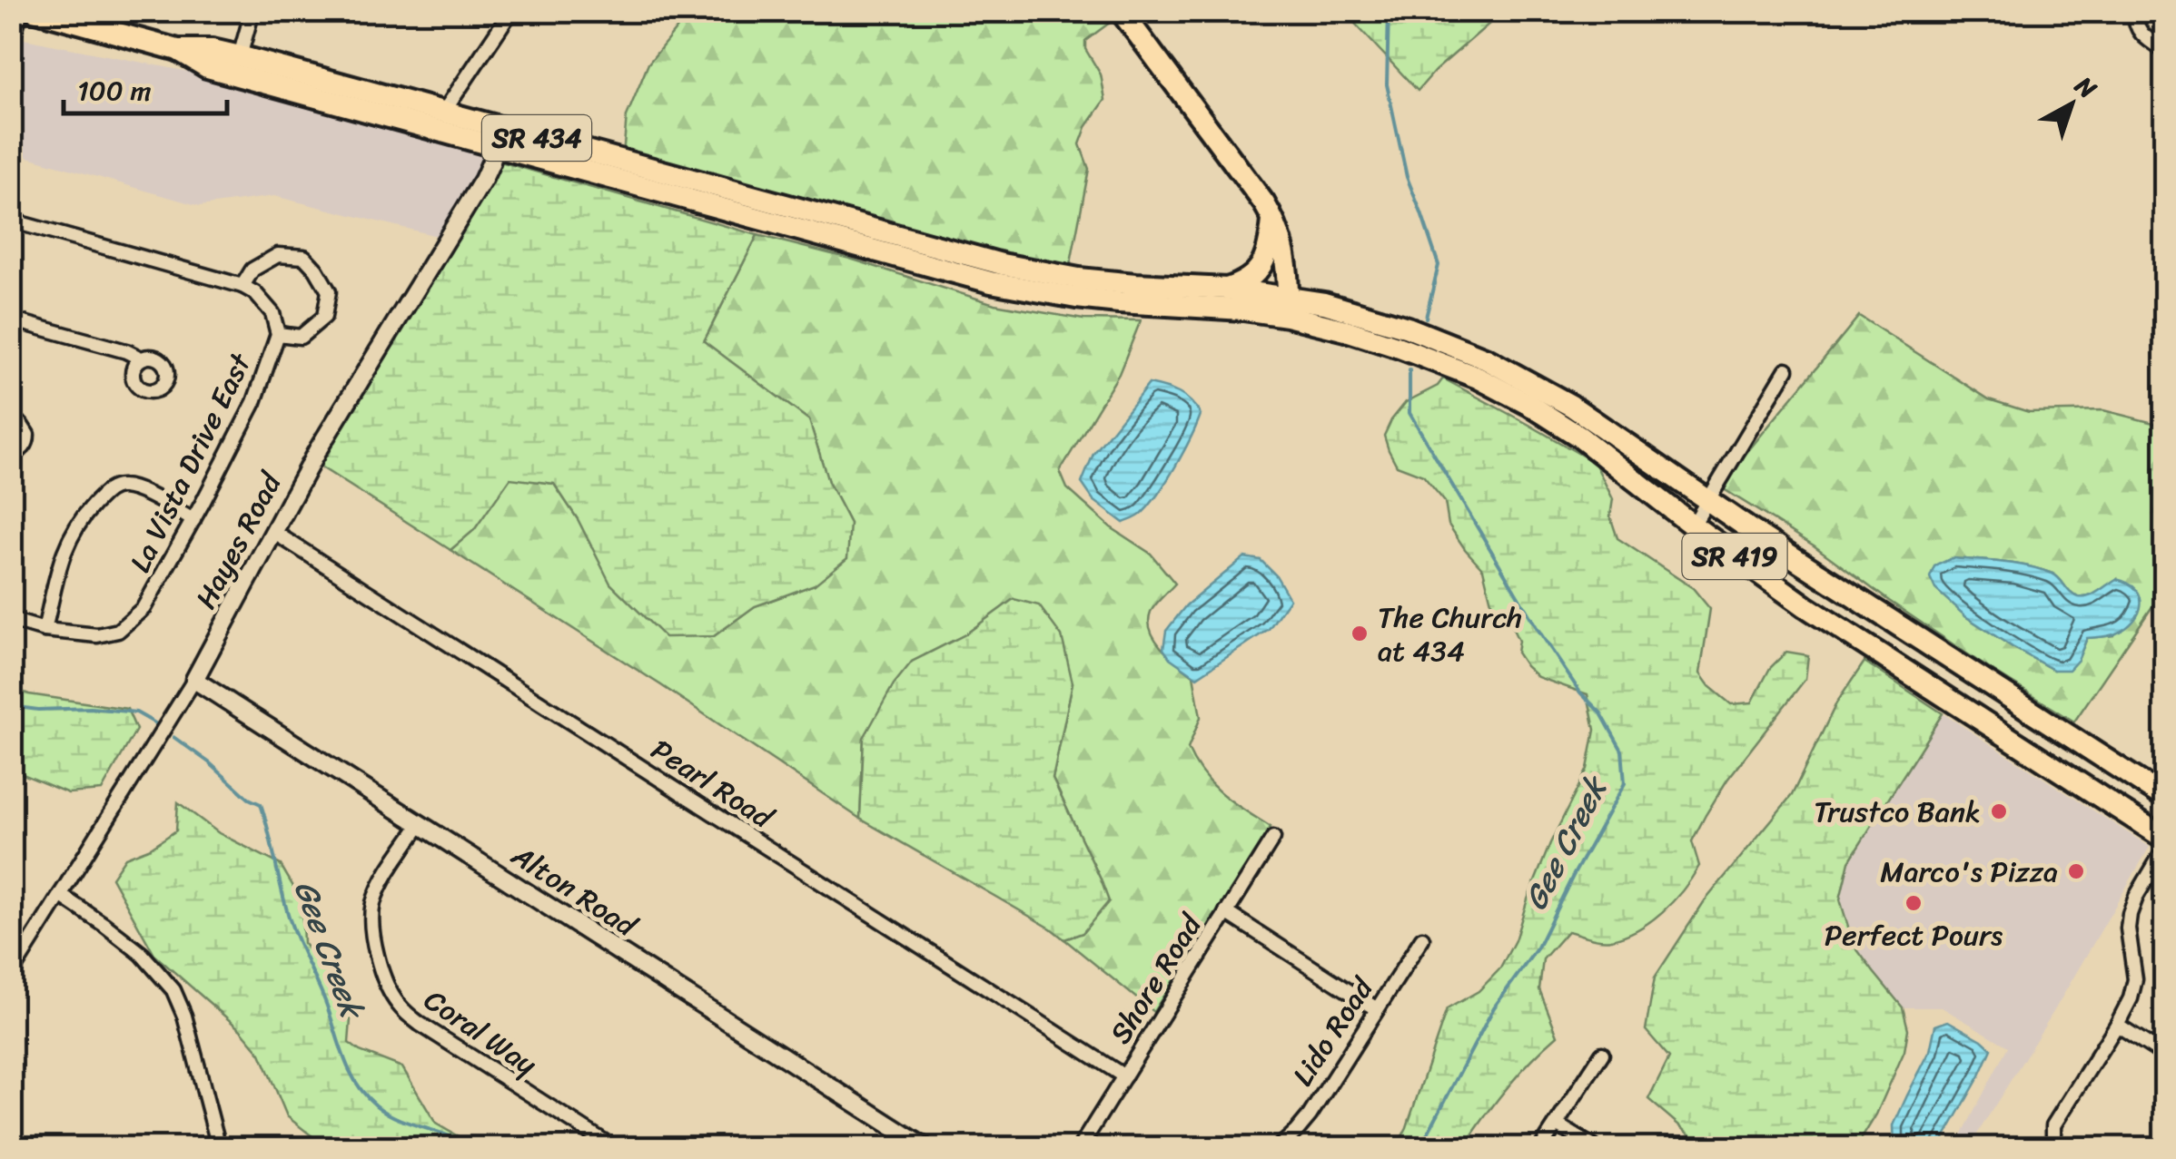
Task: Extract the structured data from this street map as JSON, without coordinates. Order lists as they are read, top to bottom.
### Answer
{
  "streets": {
    "main road": ["SR 434", "SR 419"],
    "street": [
      "La Vista Drive East",
      "Hayes Road",
      "Pearl Road",
      "Alton Road",
      "Shore Road",
      "Coral Way",
      "Lido Road"
    ]
  },
  "crossings": [
    ["SR 434", "Hayes Road"],
    ["SR 434", "SR 419"],
    ["Hayes Road", "Pearl Road"],
    ["Hayes Road", "Alton Road"],
    ["Pearl Road", "Shore Road"],
    ["Alton Road", "Coral Way"]
  ],
  "water": ["Gee Creek"],
  "places": [
    "The Church at 434",
    "Trustco Bank",
    "Marco's Pizza",
    "Perfect Pours"
  ],
  "scale_bar": "100 m",
  "north": "top right"
}
